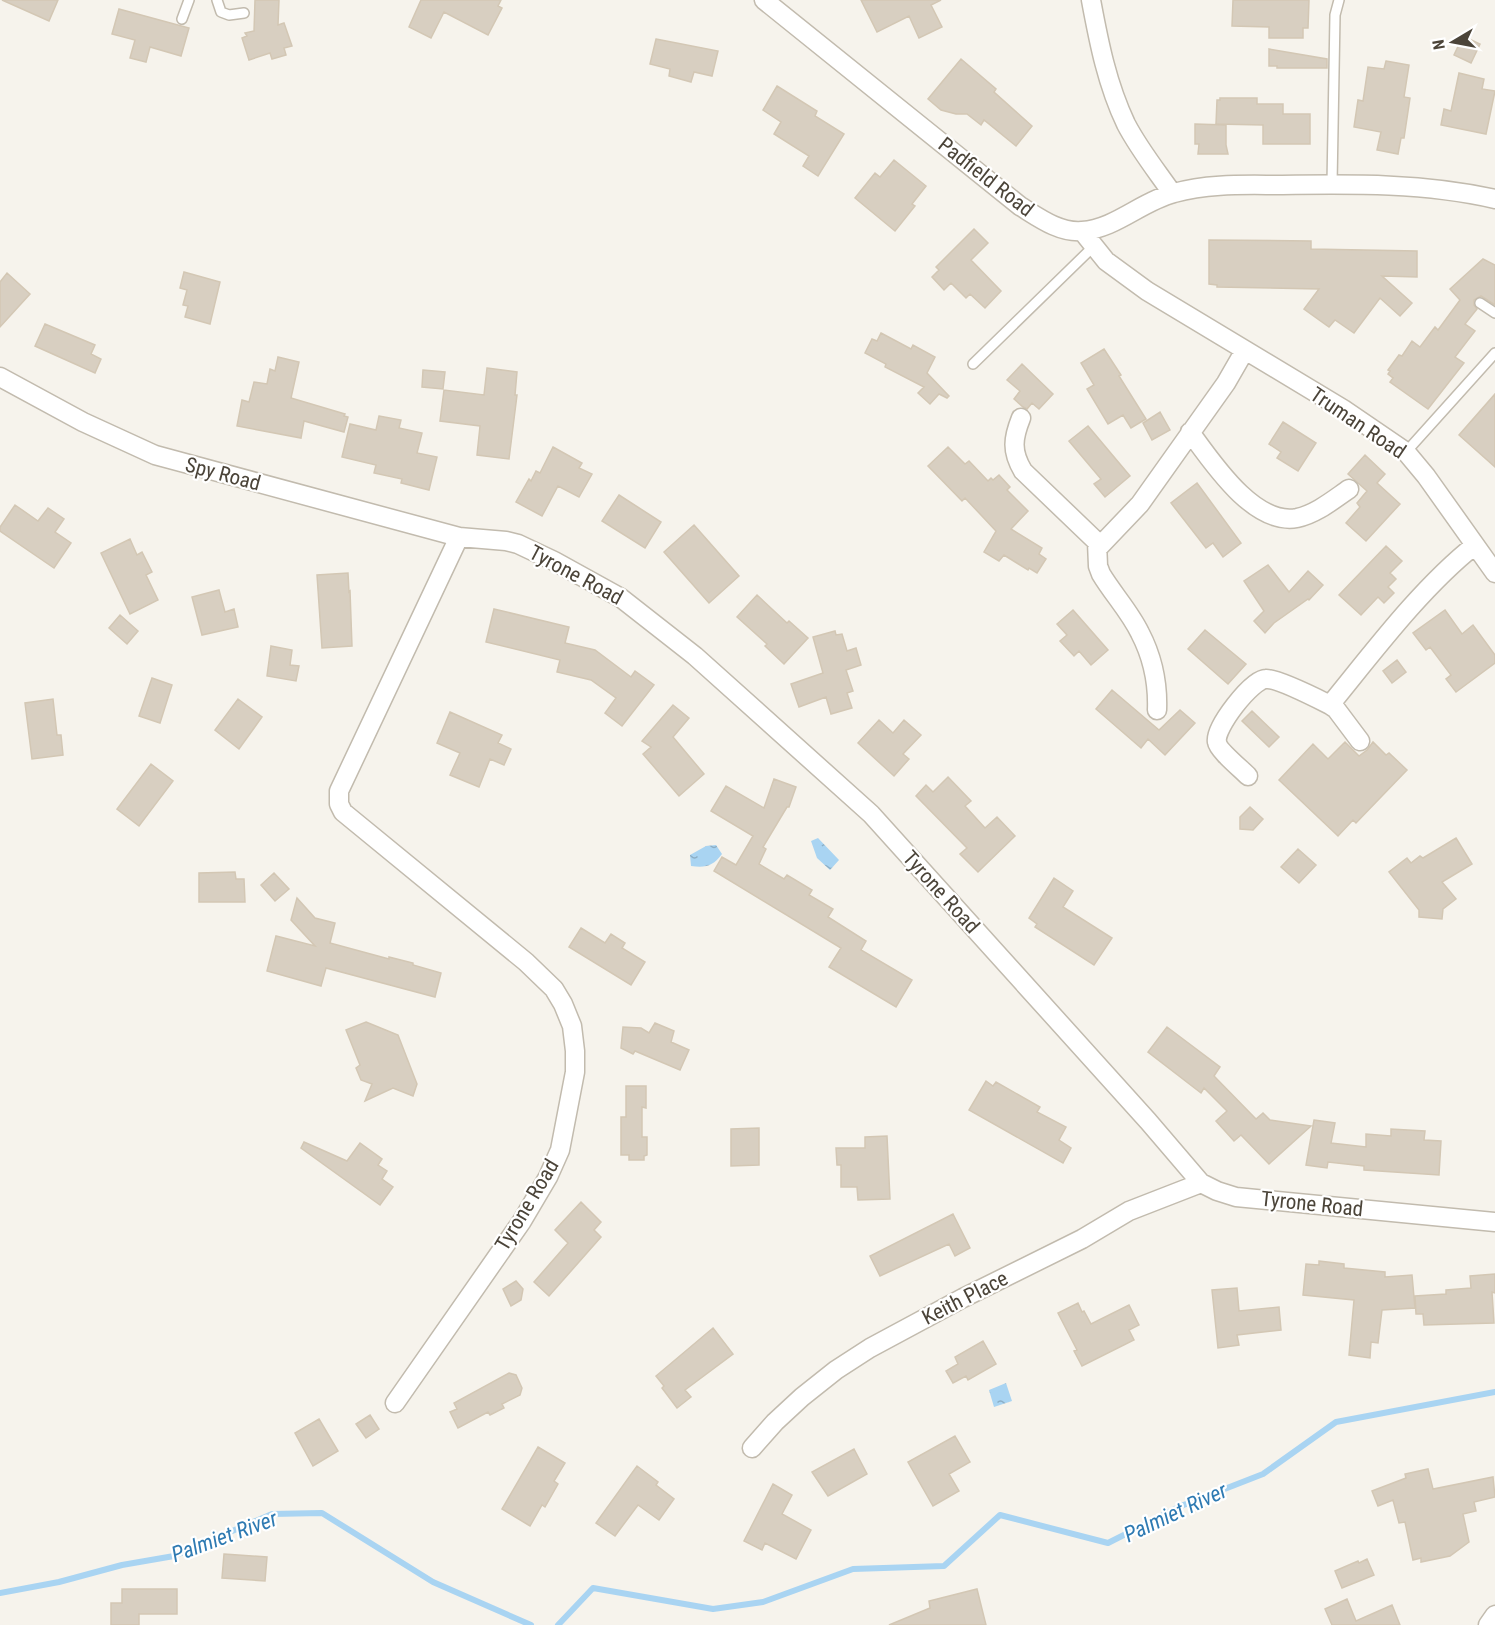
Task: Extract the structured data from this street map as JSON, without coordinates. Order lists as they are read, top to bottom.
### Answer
{
  "streets": {
    "street": [
      "Padfield Road",
      "Truman Road",
      "Spy Road",
      "Tyrone Road",
      "Keith Place"
    ]
  },
  "crossings": [
    ["Padfield Road", "Truman Road"],
    ["Spy Road", "Tyrone Road"],
    ["Tyrone Road", "Keith Place"]
  ],
  "water": ["Palmiet River"],
  "north": "left"
}
